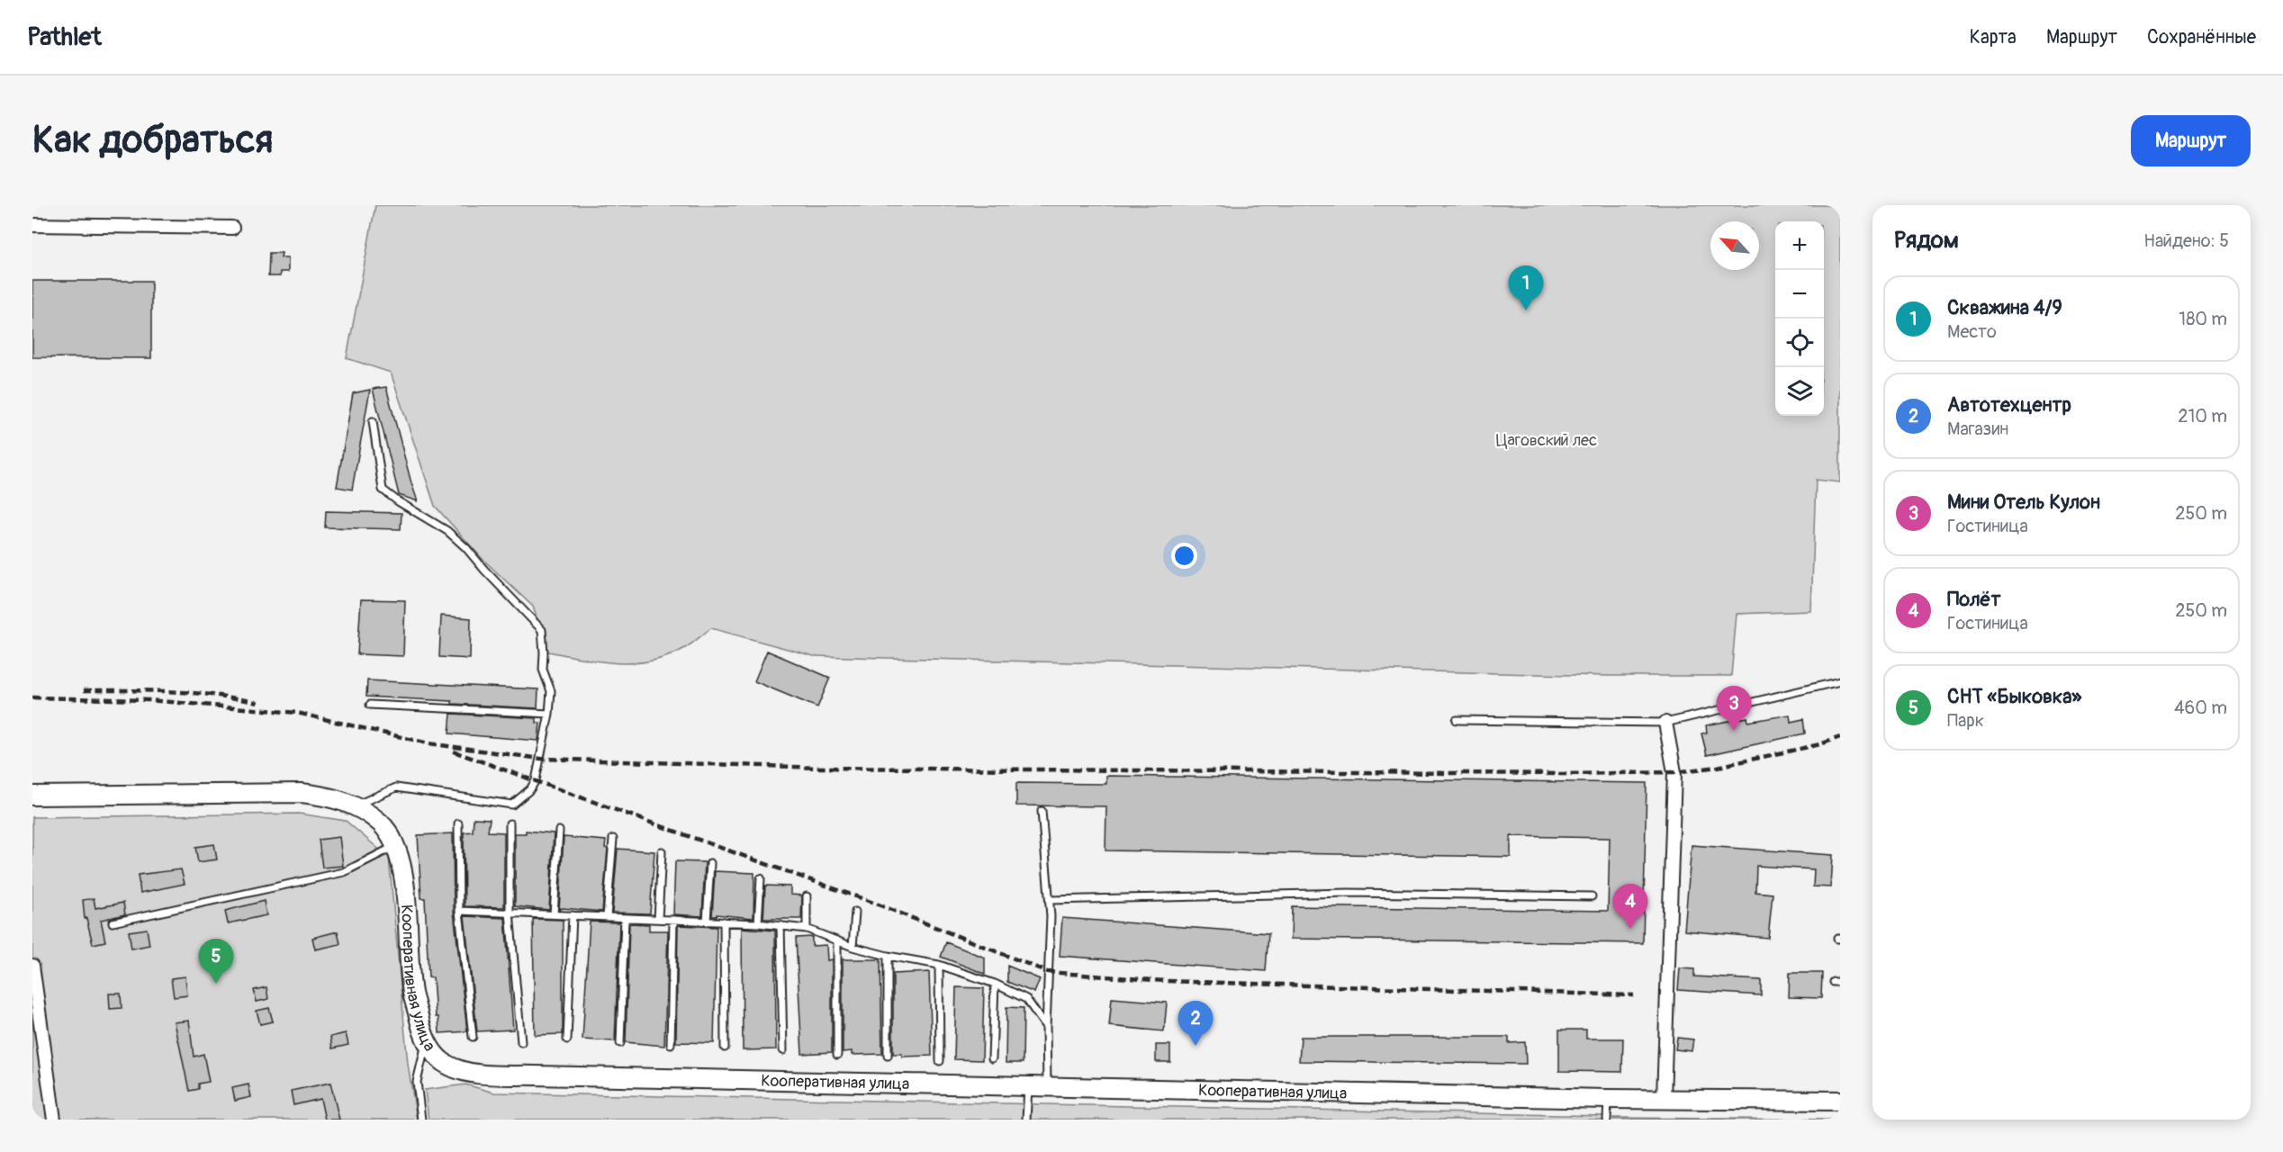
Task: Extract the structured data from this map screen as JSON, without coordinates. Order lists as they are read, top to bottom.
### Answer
{
  "streets": {
    "main road": ["Кооперативная улица"]
  },
  "parks": ["Цаговский лес"],
  "north": "top left",
  "page": {
    "header": "Pathlet",
    "nav": ["Карта", "Маршрут", "Сохранённые"],
    "buttons": "Маршрут",
    "title": "Как добраться",
    "heading": ["Рядом", "Найдено: 5"],
    "map_buttons": ["+", "−"],
    "pins": [
      "1",
      "3",
      "4",
      "5",
      "2"
    ],
    "list": [
      {
        "mark": "1",
        "name": "Скважина 4/9",
        "note": "Место",
        "value": "180 m"
      },
      {
        "mark": "2",
        "name": "Автотехцентр",
        "note": "Магазин",
        "value": "210 m"
      },
      {
        "mark": "3",
        "name": "Мини Отель Кулон",
        "note": "Гостиница",
        "value": "250 m"
      },
      {
        "mark": "4",
        "name": "Полёт",
        "note": "Гостиница",
        "value": "250 m"
      },
      {
        "mark": "5",
        "name": "СНТ «Быковка»",
        "note": "Парк",
        "value": "460 m"
      }
    ]
  }
}
